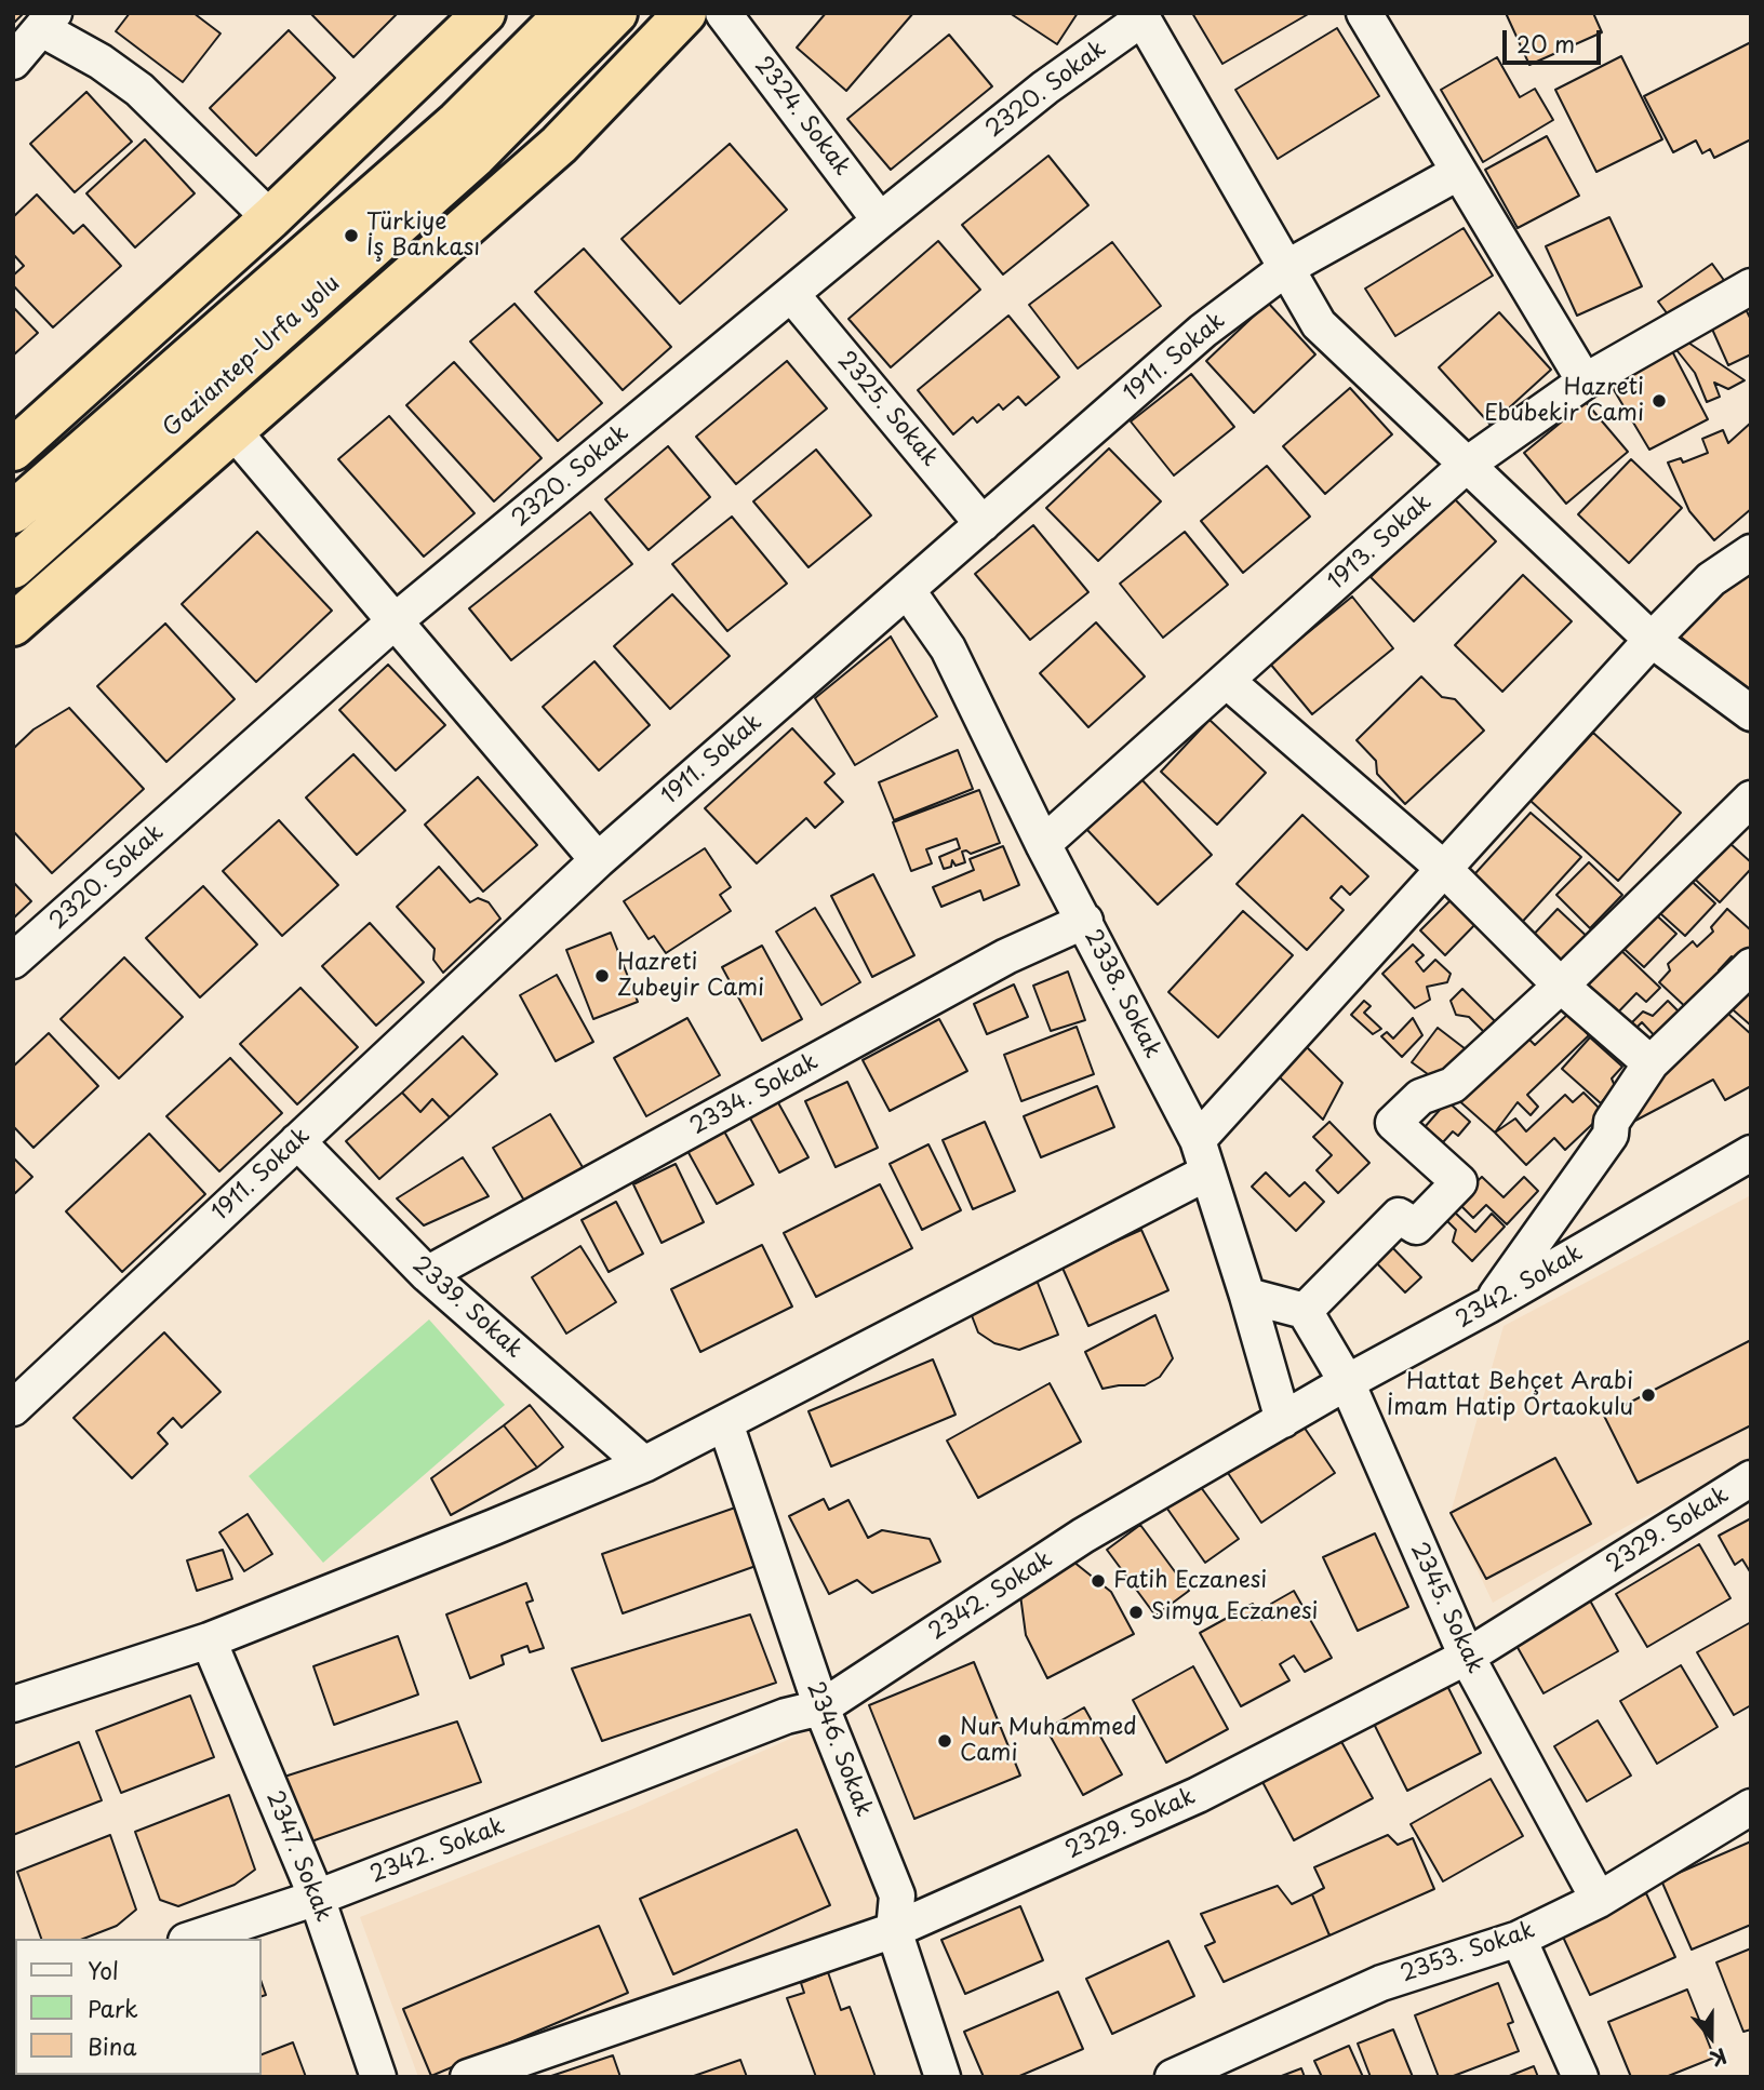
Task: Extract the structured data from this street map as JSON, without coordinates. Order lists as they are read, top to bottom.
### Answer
{
  "streets": {
    "highway": ["Gaziantep-Urfa yolu"],
    "street": [
      "2320. Sokak",
      "2324. Sokak",
      "1911. Sokak",
      "2325. Sokak",
      "1913. Sokak",
      "2338. Sokak",
      "2334. Sokak",
      "2342. Sokak",
      "2339. Sokak",
      "2329. Sokak",
      "2345. Sokak",
      "2346. Sokak",
      "2347. Sokak",
      "2353. Sokak"
    ]
  },
  "crossings": [
    ["2320. Sokak", "2324. Sokak"],
    ["2320. Sokak", "2325. Sokak"],
    ["1911. Sokak", "2325. Sokak"],
    ["1911. Sokak", "2338. Sokak"],
    ["1911. Sokak", "2339. Sokak"],
    ["1913. Sokak", "2338. Sokak"],
    ["2338. Sokak", "2334. Sokak"],
    ["2338. Sokak", "2342. Sokak"],
    ["2334. Sokak", "2339. Sokak"],
    ["2342. Sokak", "2345. Sokak"],
    ["2342. Sokak", "2346. Sokak"],
    ["2342. Sokak", "2347. Sokak"],
    ["2329. Sokak", "2345. Sokak"],
    ["2329. Sokak", "2346. Sokak"],
    ["2345. Sokak", "2353. Sokak"]
  ],
  "places": [
    "Türkiye İş Bankası",
    "Hazreti Ebubekir Cami",
    "Hazreti Zubeyir Cami",
    "Hattat Behçet Arabi İmam Hatip Ortaokulu",
    "Fatih Eczanesi",
    "Simya Eczanesi",
    "Nur Muhammed Cami"
  ],
  "legend": ["Yol", "Park", "Bina"],
  "scale_bar": "20 m",
  "north": "bottom"
}
